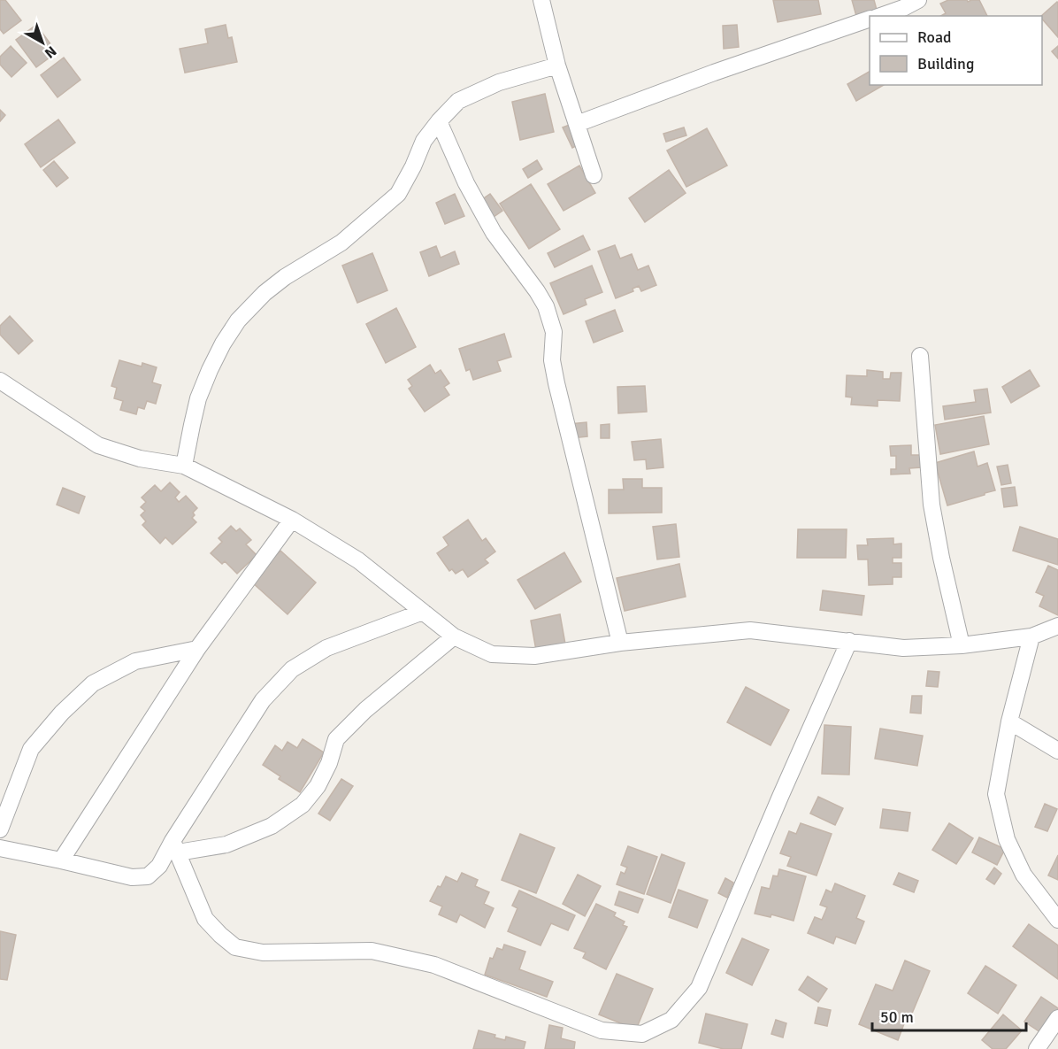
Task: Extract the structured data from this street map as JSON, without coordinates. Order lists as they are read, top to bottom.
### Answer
{
  "legend": ["Road", "Building"],
  "scale_bar": "50 m",
  "north": "bottom right"
}
